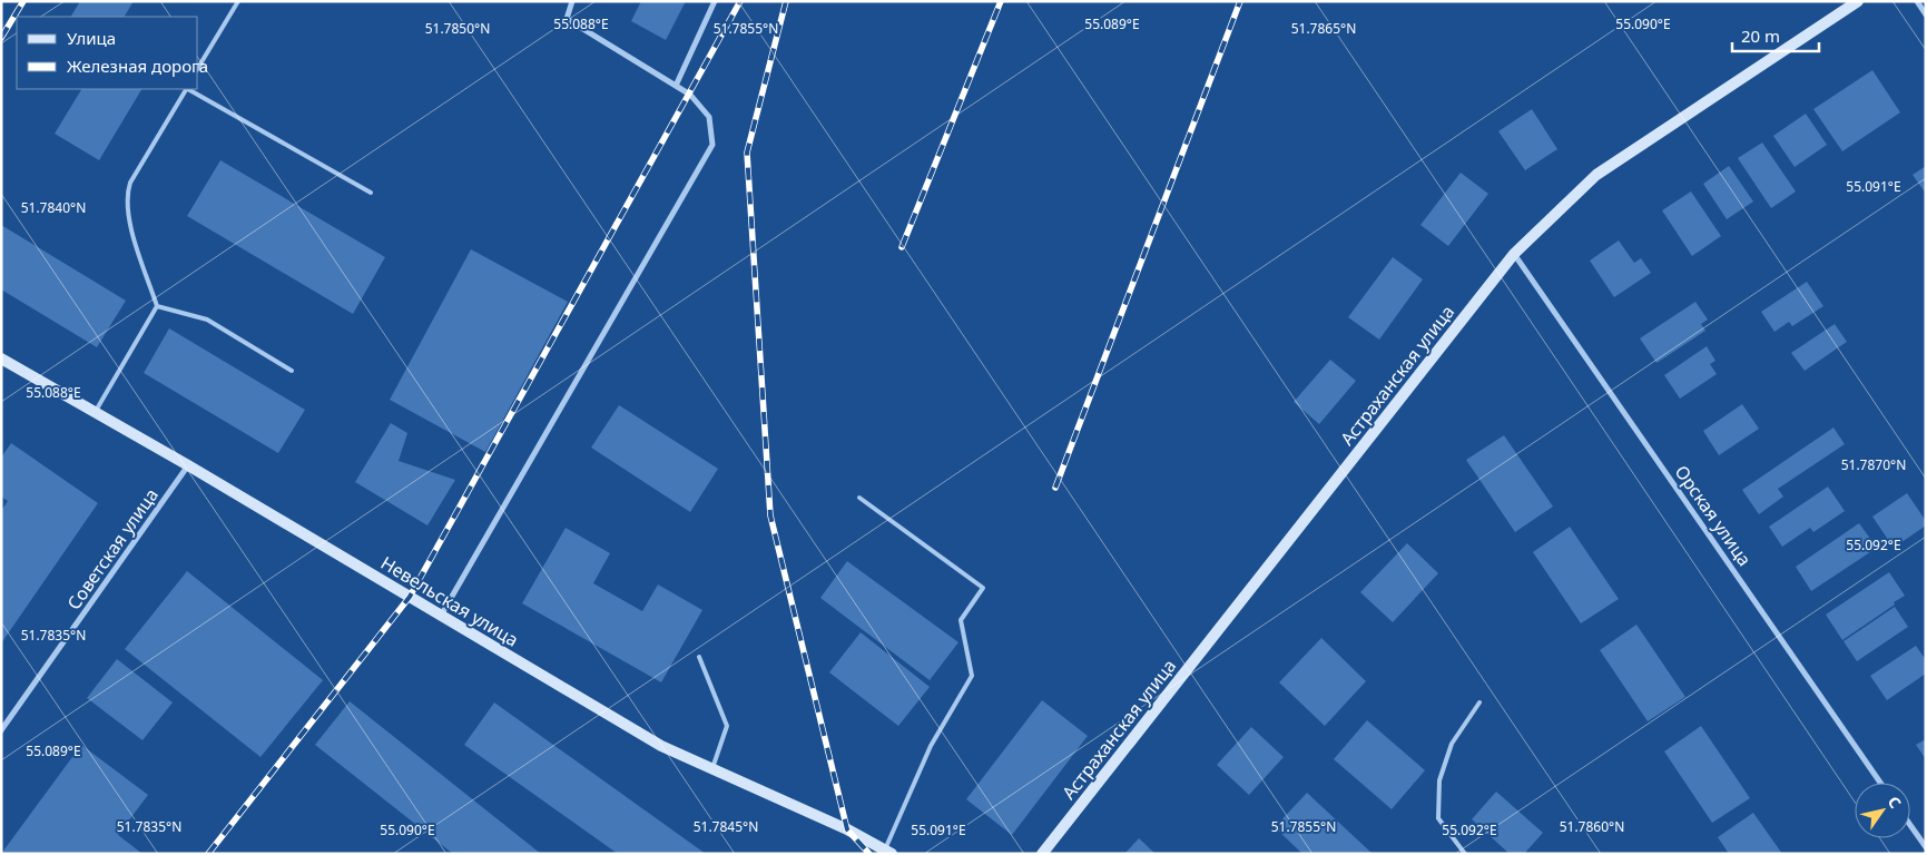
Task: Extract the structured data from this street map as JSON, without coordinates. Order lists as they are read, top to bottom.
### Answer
{
  "streets": {
    "street": [
      "Астраханская улица",
      "Орская улица",
      "Советская улица",
      "Невельская улица"
    ]
  },
  "crossings": [
    ["Астраханская улица", "Орская улица"],
    ["Советская улица", "Невельская улица"]
  ],
  "legend": ["Улица", "Железная дорога"],
  "scale_bar": "20 m",
  "north": "top right",
  "coordinates": [
    "55.089°E",
    "55.088°E",
    "55.090°E",
    "51.7855°N",
    "51.7850°N",
    "51.7865°N",
    "55.091°E",
    "51.7840°N",
    "51.7870°N",
    "55.092°E",
    "51.7835°N",
    "51.7845°N",
    "51.7860°N"
  ]
}
